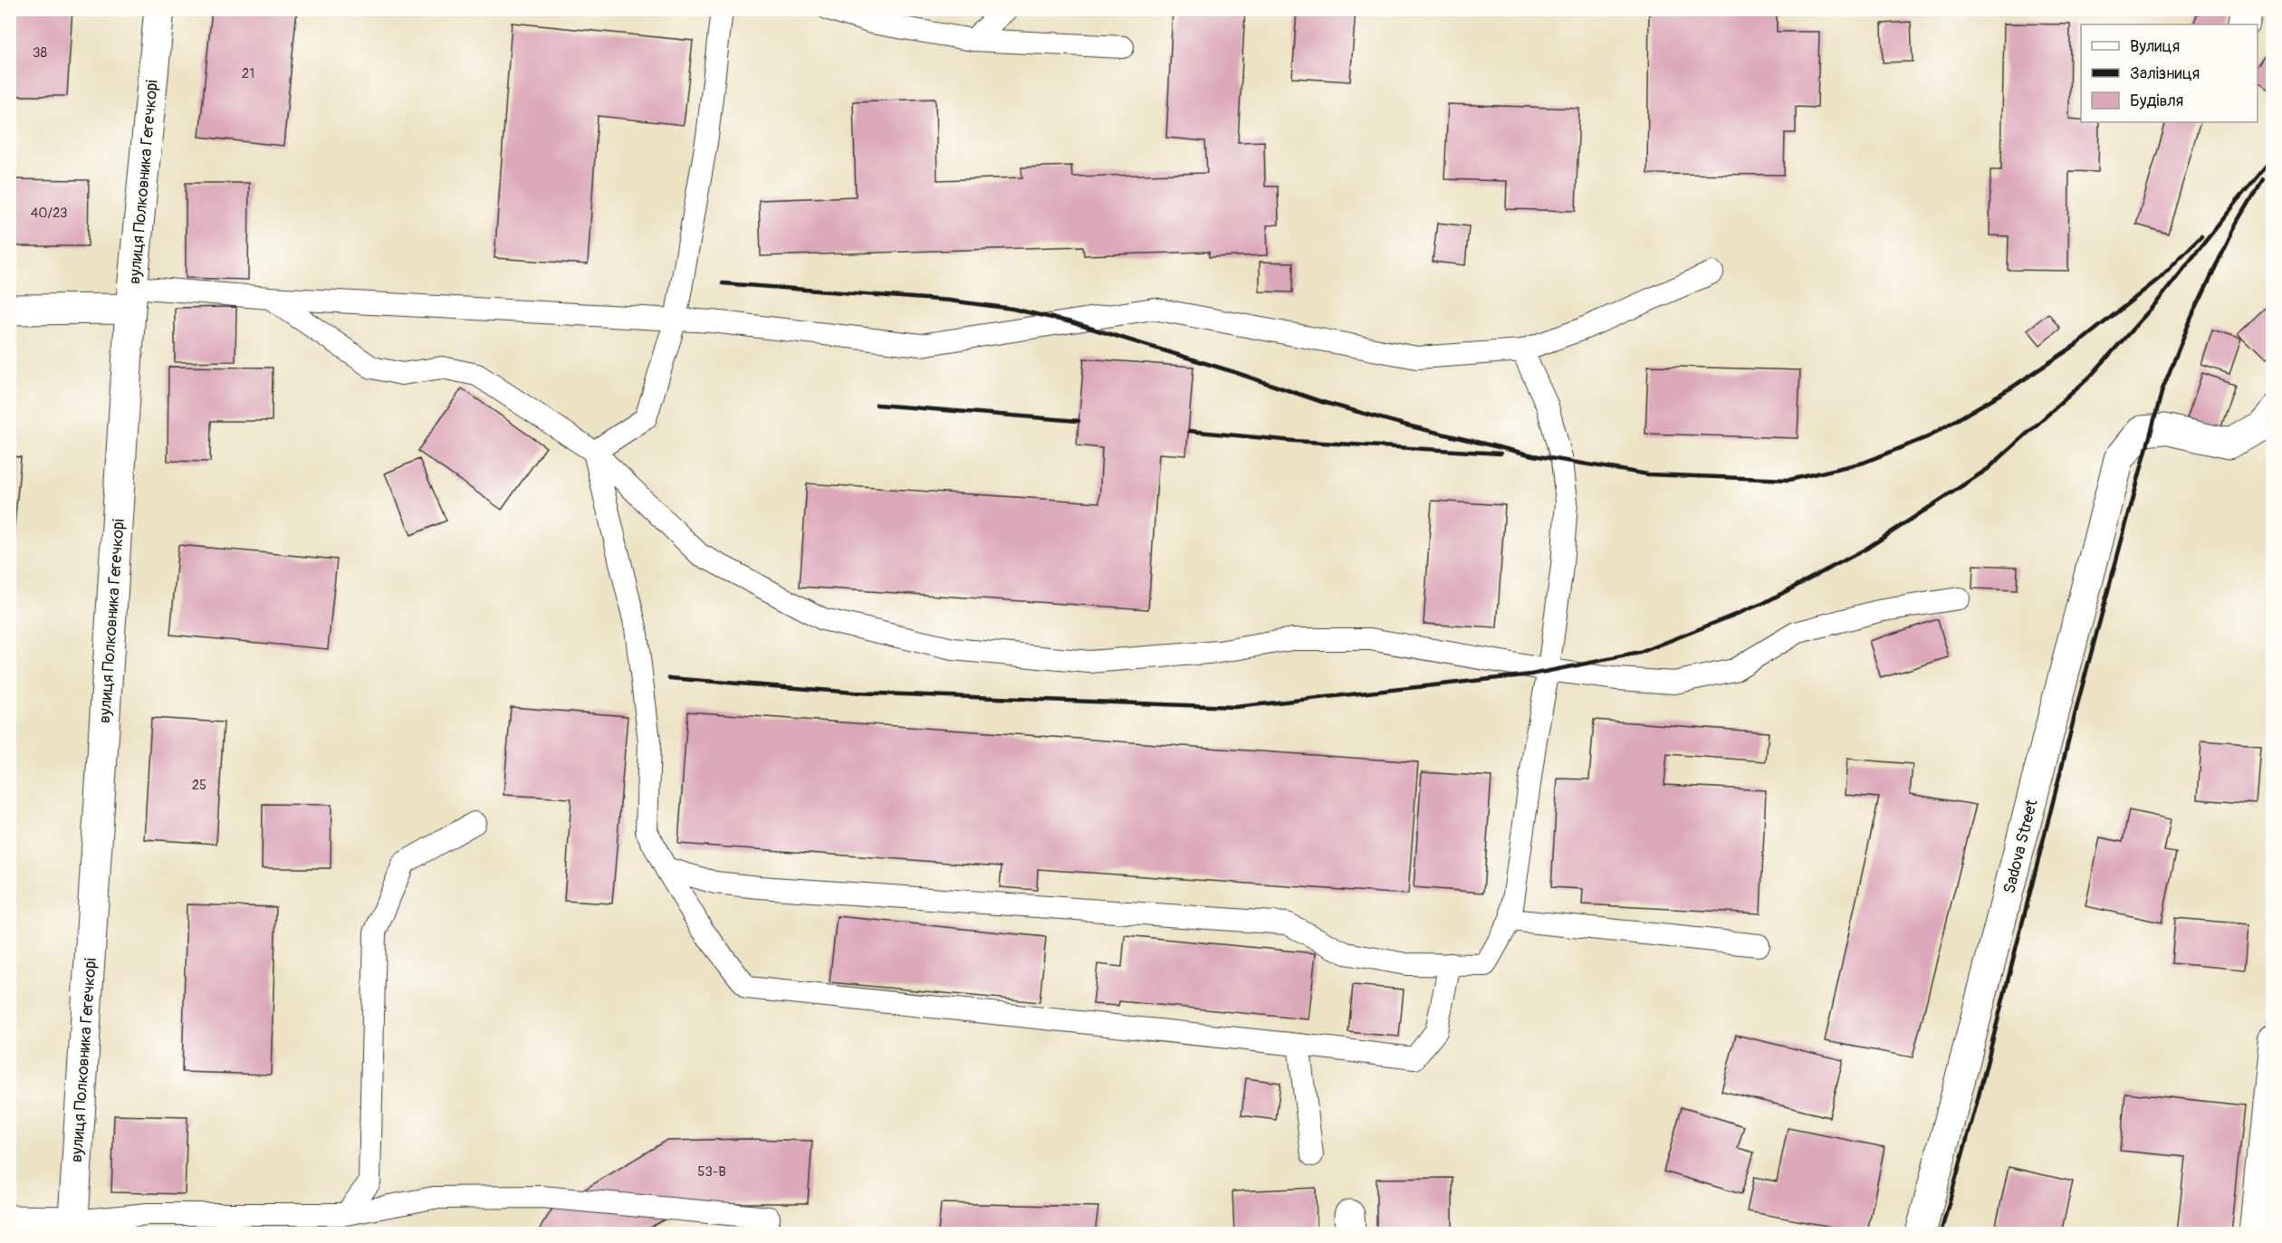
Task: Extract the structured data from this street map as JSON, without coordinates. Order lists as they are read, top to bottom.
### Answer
{
  "streets": {
    "street": ["вулиця Полковника Гегечкорі", "Sadova Street"]
  },
  "house_numbers": [
    "38",
    "21",
    "40/23",
    "25",
    "53-В"
  ],
  "legend": ["Вулиця", "Залізниця", "Будівля"]
}
